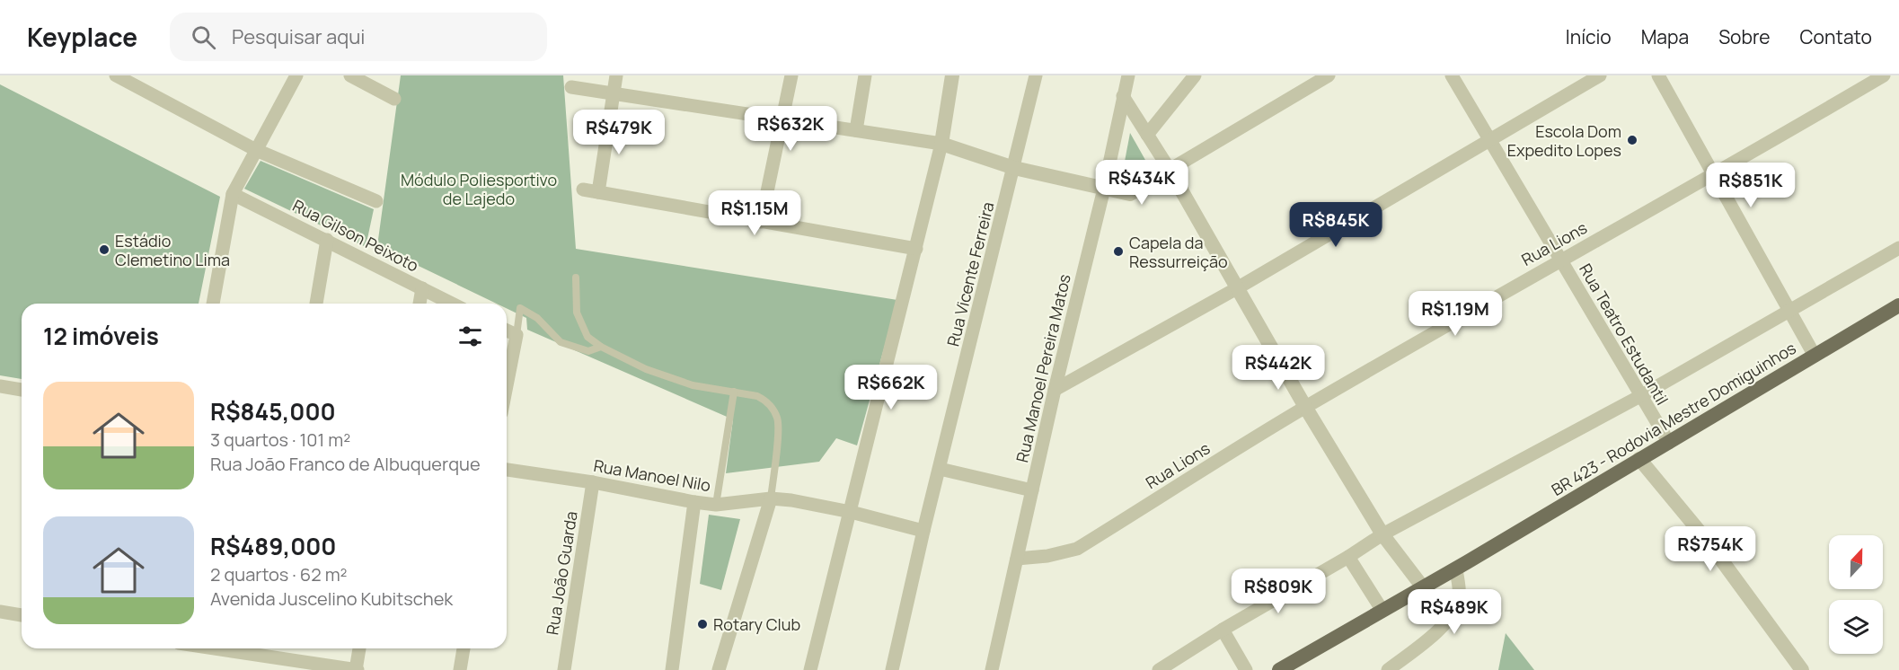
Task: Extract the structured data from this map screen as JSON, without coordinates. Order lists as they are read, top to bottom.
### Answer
{
  "streets": {
    "main road": ["BR 423 - Rodovia Mestre Domiguinhos"],
    "street": [
      "Rua Gilson Peixoto",
      "Rua Lions",
      "Rua Vicente Ferreira",
      "Rua Teatro Estudantil",
      "Rua Manoel Pereira Matos",
      "Rua Manoel Nilo",
      "Rua João Guarda"
    ]
  },
  "crossings": [
    ["Rua Lions", "Rua Teatro Estudantil"],
    ["Rua Lions", "Rua Manoel Pereira Matos"],
    ["Rua Vicente Ferreira", "Rua Manoel Nilo"],
    ["Rua Teatro Estudantil", "BR 423 - Rodovia Mestre Domiguinhos"],
    ["Rua Manoel Nilo", "Rua João Guarda"]
  ],
  "parks": ["Módulo Poliesportivo de Lajedo"],
  "places": [
    "Escola Dom Expedito Lopes",
    "Estádio Clemetino Lima",
    "Capela da Ressurreição",
    "Rotary Club"
  ],
  "north": "top",
  "page": {
    "header": "Keyplace",
    "search": "Pesquisar aqui",
    "nav": [
      "Início",
      "Mapa",
      "Sobre",
      "Contato"
    ],
    "price": [
      "R$632K",
      "R$479K",
      "R$434K",
      "R$851K",
      "R$1.15M",
      "R$845K",
      "R$1.19M",
      "R$442K",
      "R$662K",
      "R$754K",
      "R$809K",
      "R$489K"
    ],
    "heading": "12 imóveis",
    "list": [
      {
        "name": "R$845,000",
        "note": "3 quartos · 101 m² · Rua João Franco de Albuquerque"
      },
      {
        "name": "R$489,000",
        "note": "2 quartos · 62 m² · Avenida Juscelino Kubitschek"
      }
    ]
  }
}
